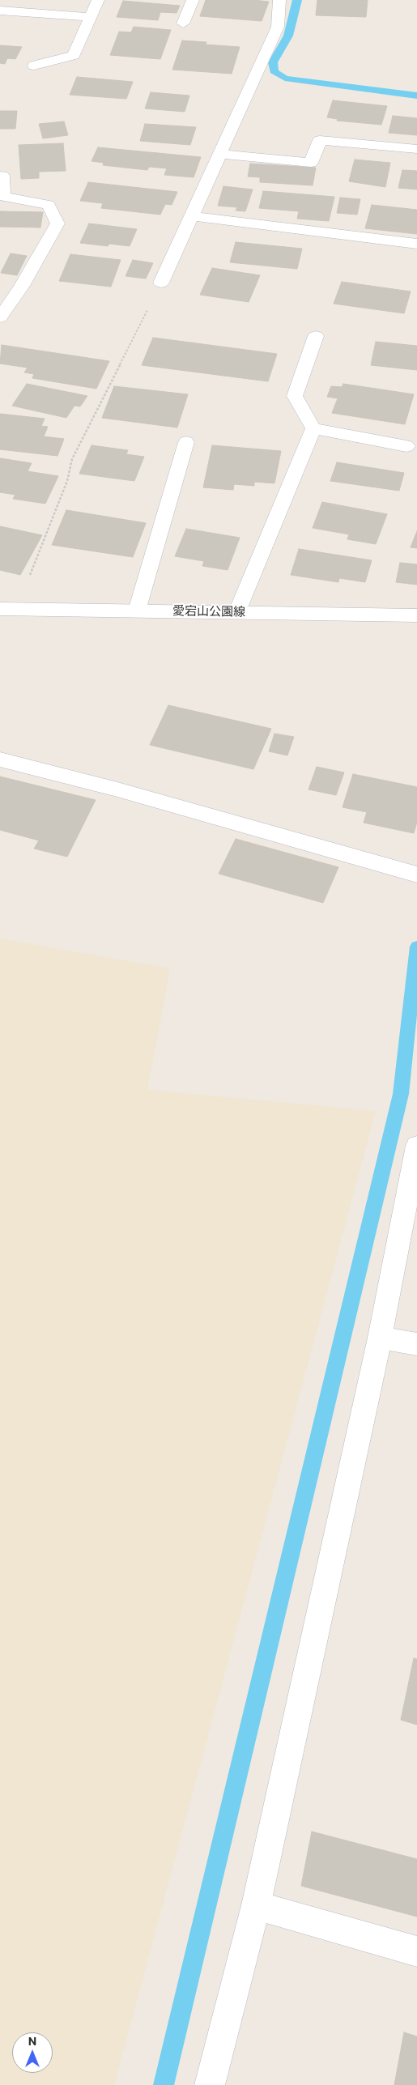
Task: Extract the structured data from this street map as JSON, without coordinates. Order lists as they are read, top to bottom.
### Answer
{
  "streets": {
    "main road": ["愛宕山公園線"]
  },
  "north": "top"
}
